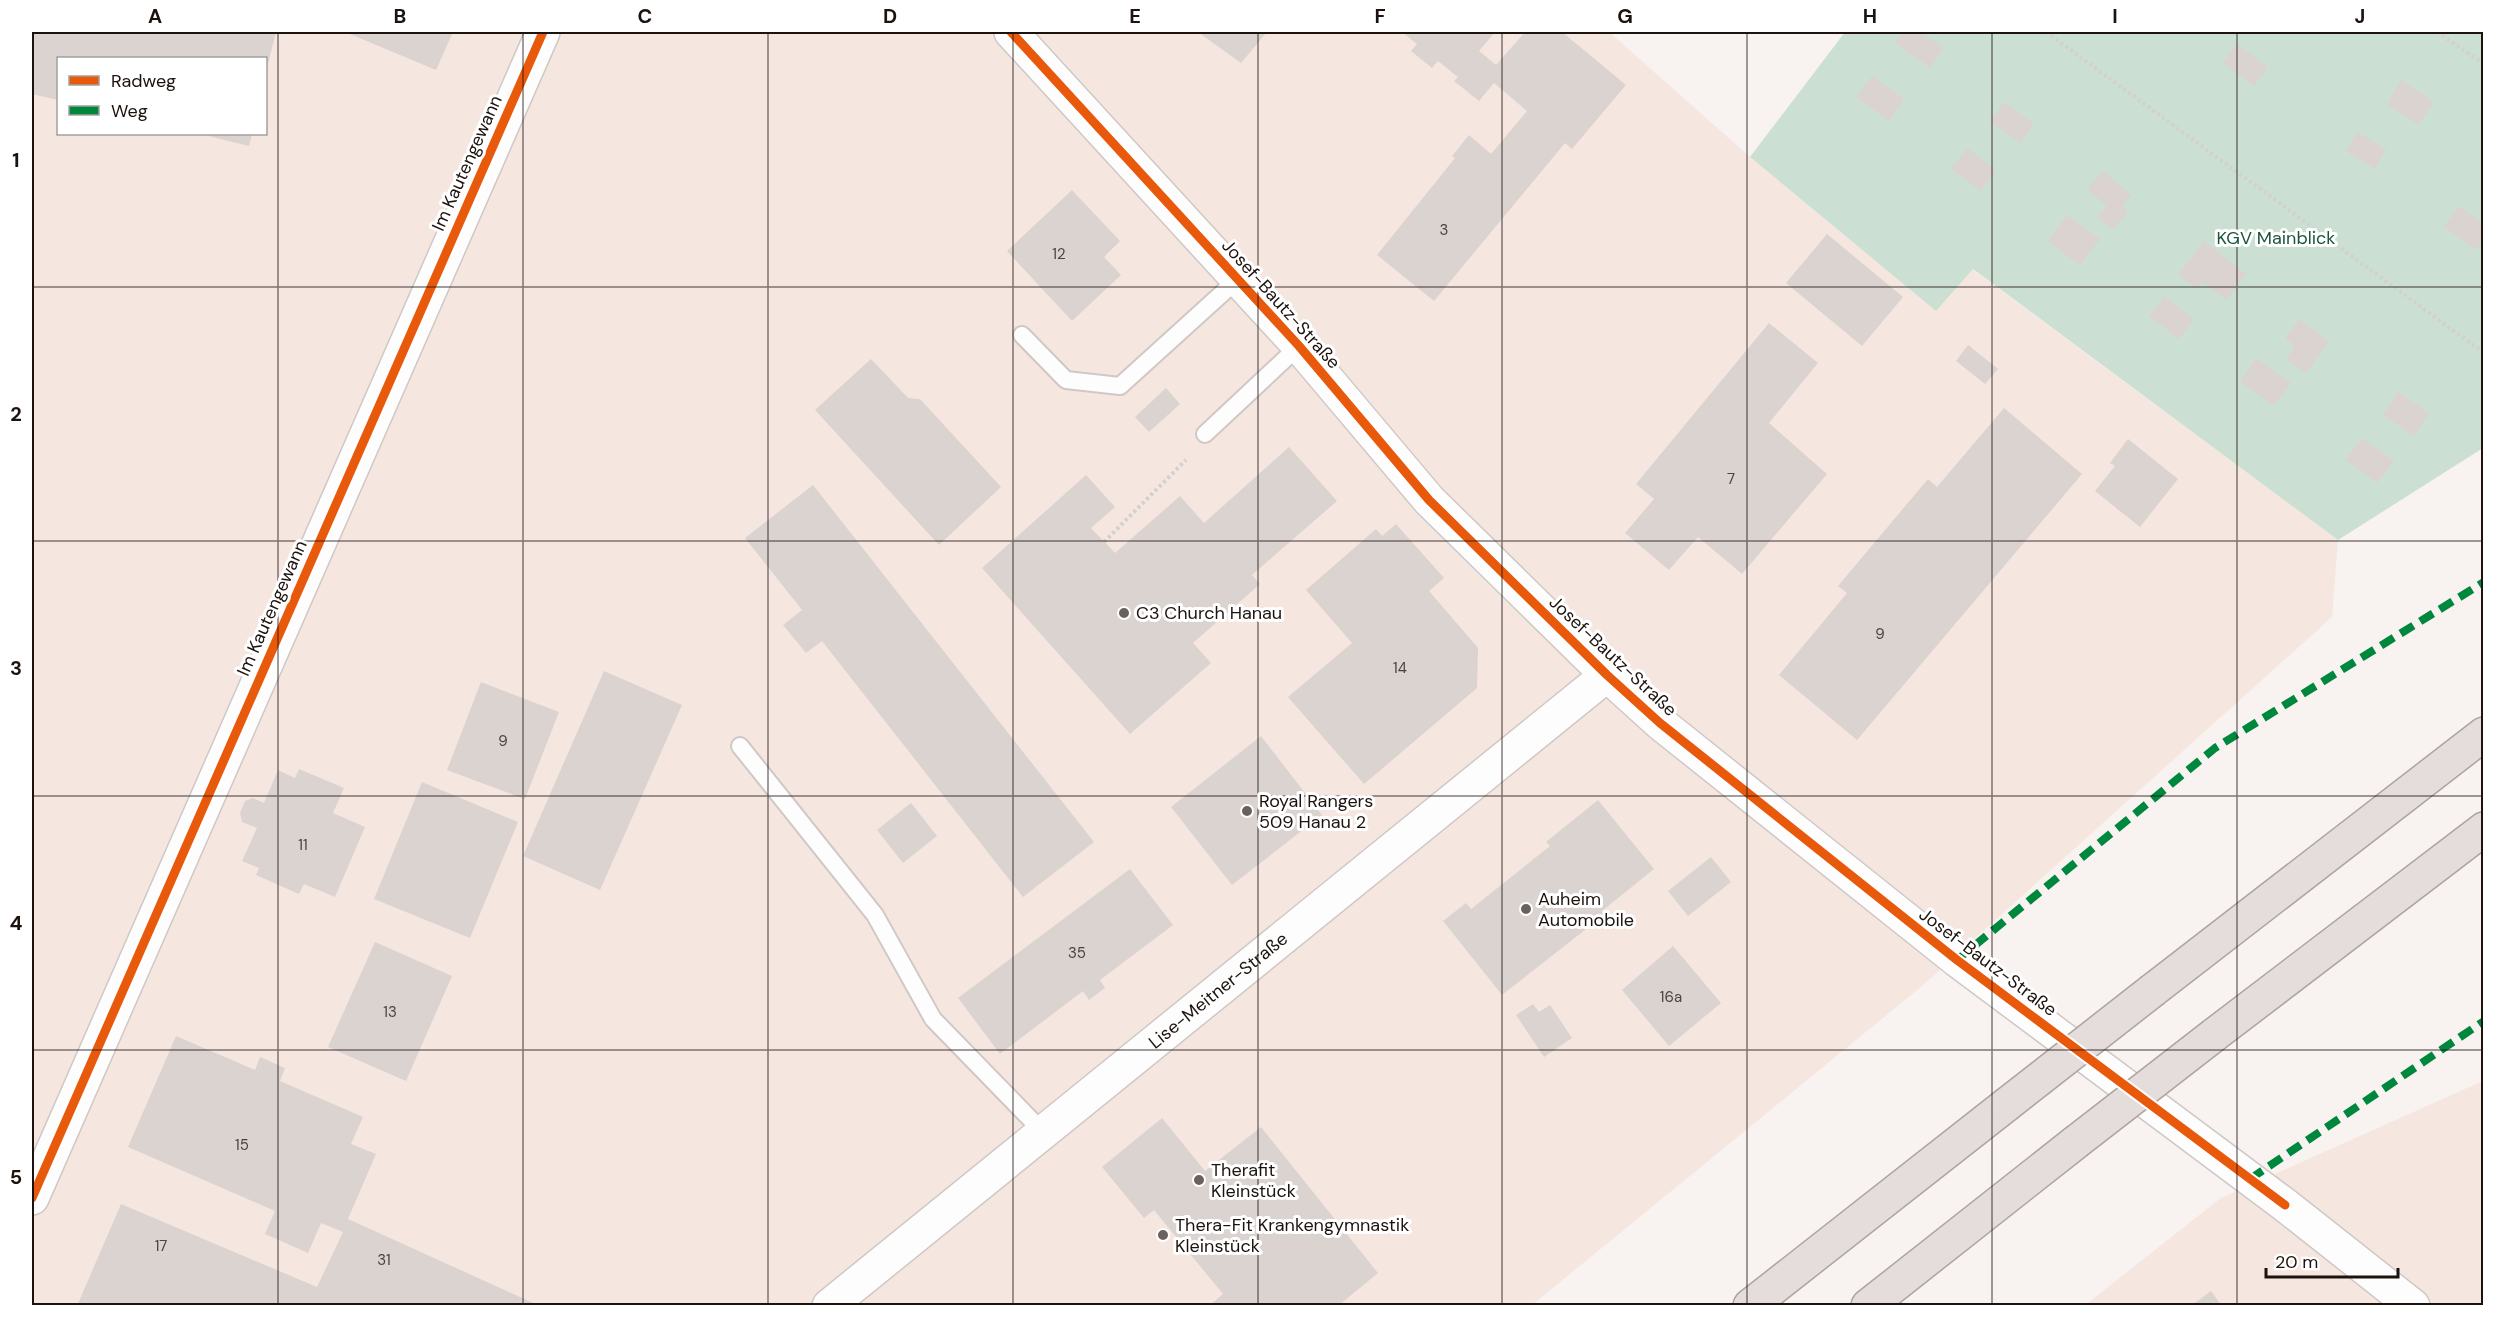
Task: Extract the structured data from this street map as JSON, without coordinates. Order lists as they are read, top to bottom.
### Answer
{
  "streets": {
    "street": ["Im Kautengewann", "Josef-Bautz-Straße", "Lise-Meitner-Straße"]
  },
  "crossings": [
    ["Josef-Bautz-Straße", "Lise-Meitner-Straße"]
  ],
  "parks": ["KGV Mainblick"],
  "places": [
    "C3 Church Hanau",
    "Royal Rangers 509 Hanau 2",
    "Auheim Automobile",
    "Therafit Kleinstück",
    "Thera-Fit Krankengymnastik Kleinstück"
  ],
  "house_numbers": [
    "3",
    "12",
    "7",
    "9",
    "14",
    "9",
    "11",
    "35",
    "16a",
    "13",
    "15",
    "17",
    "31"
  ],
  "legend": ["Radweg", "Weg"],
  "scale_bar": "20 m",
  "grid": {
    "columns": [
      "A",
      "B",
      "C",
      "D",
      "E",
      "F",
      "G",
      "H",
      "I",
      "J"
    ],
    "rows": [
      "1",
      "2",
      "3",
      "4",
      "5"
    ]
  }
}
